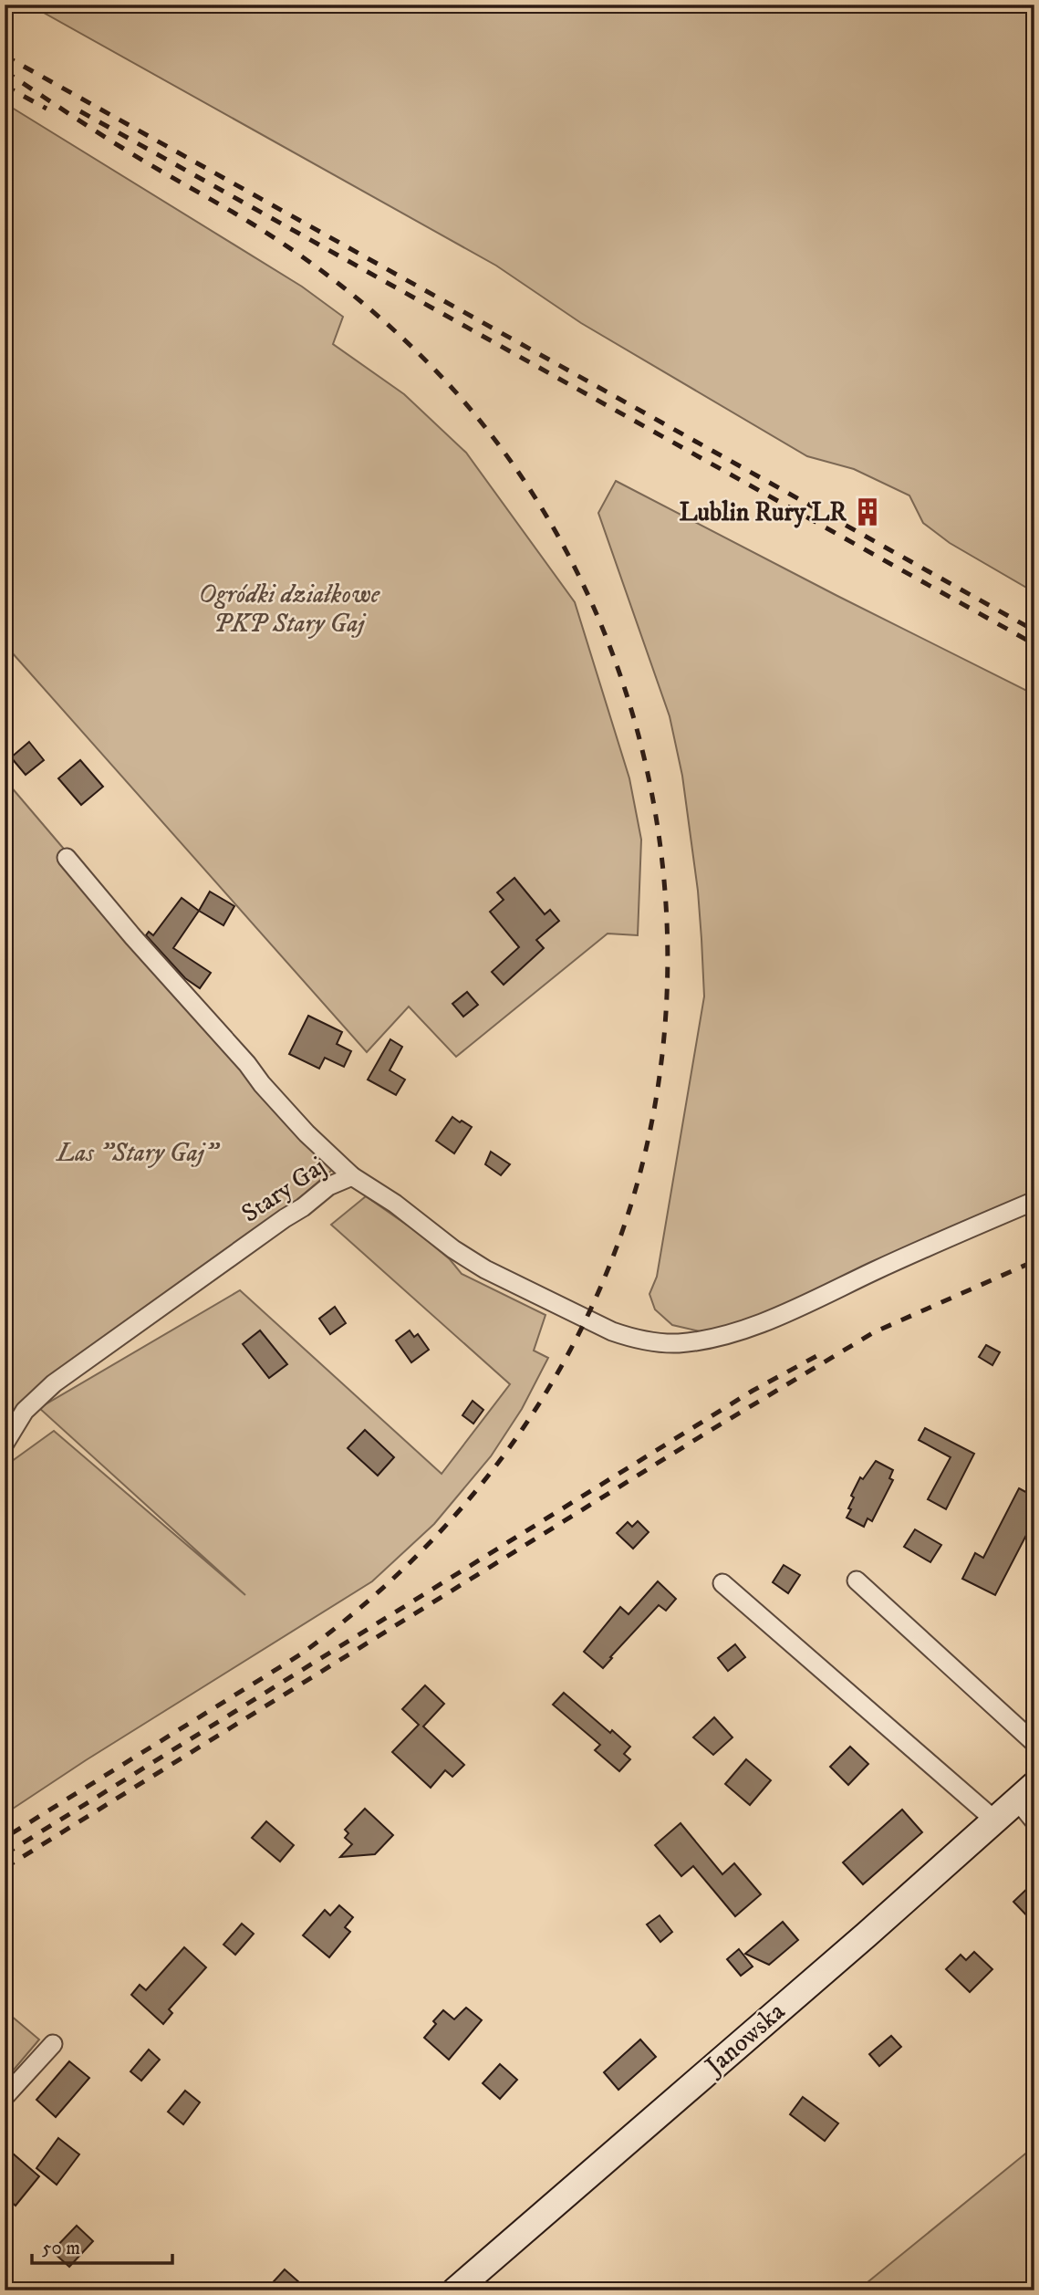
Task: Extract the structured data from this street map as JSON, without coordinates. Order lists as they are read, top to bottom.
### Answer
{
  "streets": {
    "street": ["Stary Gaj", "Janowska"]
  },
  "parks": ["Ogródki działkowe PKP Stary Gaj", "Las \"Stary Gaj\""],
  "places": {
    "building": ["Lublin Rury LR"]
  },
  "scale_bar": "50 m"
}
